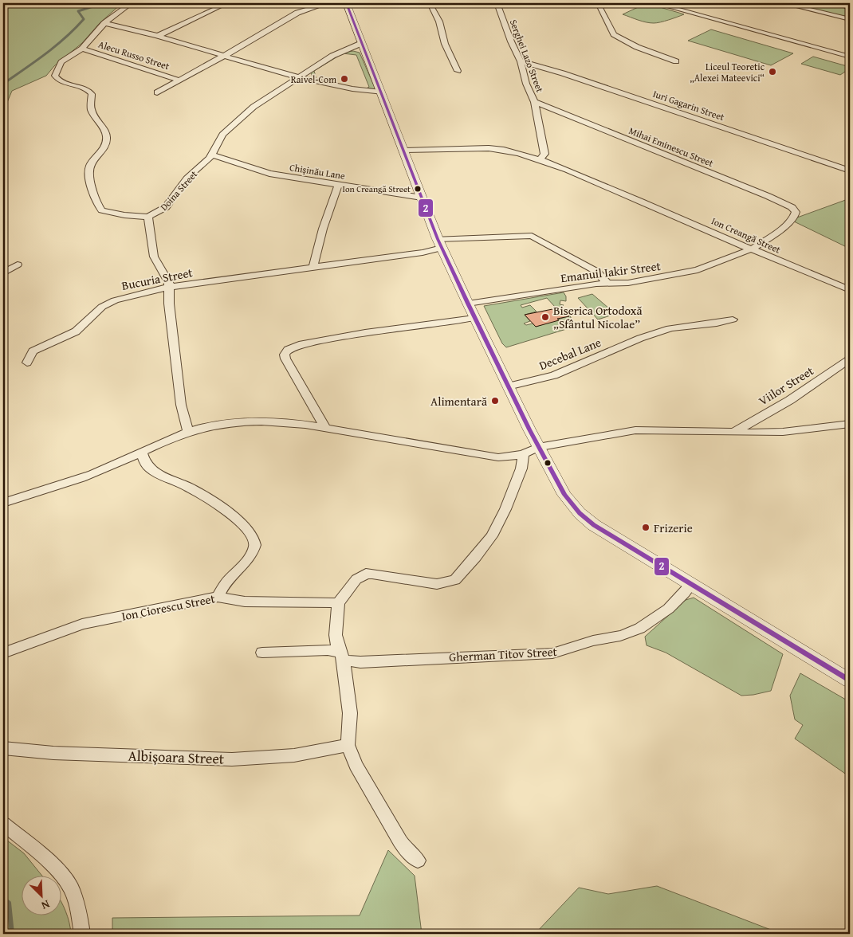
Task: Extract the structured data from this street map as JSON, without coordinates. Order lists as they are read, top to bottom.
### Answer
{
  "streets": {
    "street": [
      "Alecu Russo Street",
      "Serghei Lazo Street",
      "Iuri Gagarin Street",
      "Mihai Eminescu Street",
      "Chişinău Lane",
      "Doina Street",
      "Ion Creangă Street",
      "Emanuil Iakir Street",
      "Bucuria Street",
      "Decebal Lane",
      "Viilor Street",
      "Ion Ciorescu Street",
      "Gherman Titov Street",
      "Albișoara Street"
    ]
  },
  "crossings": [
    ["Serghei Lazo Street", "Iuri Gagarin Street"],
    ["Serghei Lazo Street", "Mihai Eminescu Street"],
    ["Serghei Lazo Street", "Ion Creangă Street"],
    ["Chişinău Lane", "Doina Street"],
    ["Doina Street", "Bucuria Street"],
    ["Ion Creangă Street", "Emanuil Iakir Street"],
    ["Emanuil Iakir Street", "Bucuria Street"]
  ],
  "places": [
    "Liceul Teoretic „Alexei Mateevici“",
    "Raivel-Com",
    "Ion Creangă Street",
    "Biserica Ortodoxă „Sfântul Nicolae”",
    "Alimentară",
    "Frizerie"
  ],
  "lines": ["transit line 2"],
  "north": "bottom right"
}
